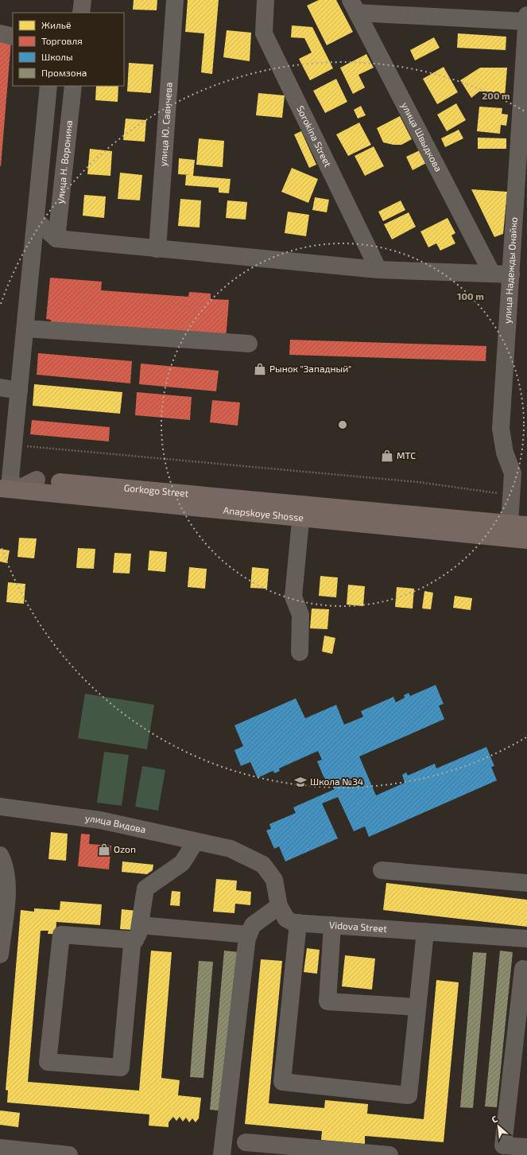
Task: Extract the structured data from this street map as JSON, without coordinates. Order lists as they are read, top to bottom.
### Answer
{
  "streets": {
    "highway": ["Gorkogo Street", "Anapskoye Shosse"],
    "street": [
      "улица Ю. Савичева",
      "Sorokina Street",
      "улица Швыдкова",
      "улица Н. Воронина",
      "улица Надежды Онайко",
      "улица Видова",
      "Vidova Street"
    ]
  },
  "crossings": [
    ["улица Надежды Онайко", "Anapskoye Shosse"],
    ["Gorkogo Street", "Anapskoye Shosse"],
    ["улица Видова", "Vidova Street"]
  ],
  "places": {
    "shop": ["Рынок \"Западный\"", "МТС", "Ozon"],
    "school or university": ["Школа №34"]
  },
  "legend": [
    "Жильё",
    "Торговля",
    "Школы",
    "Промзона"
  ],
  "north": "top left",
  "rings": ["200 m", "100 m"]
}
